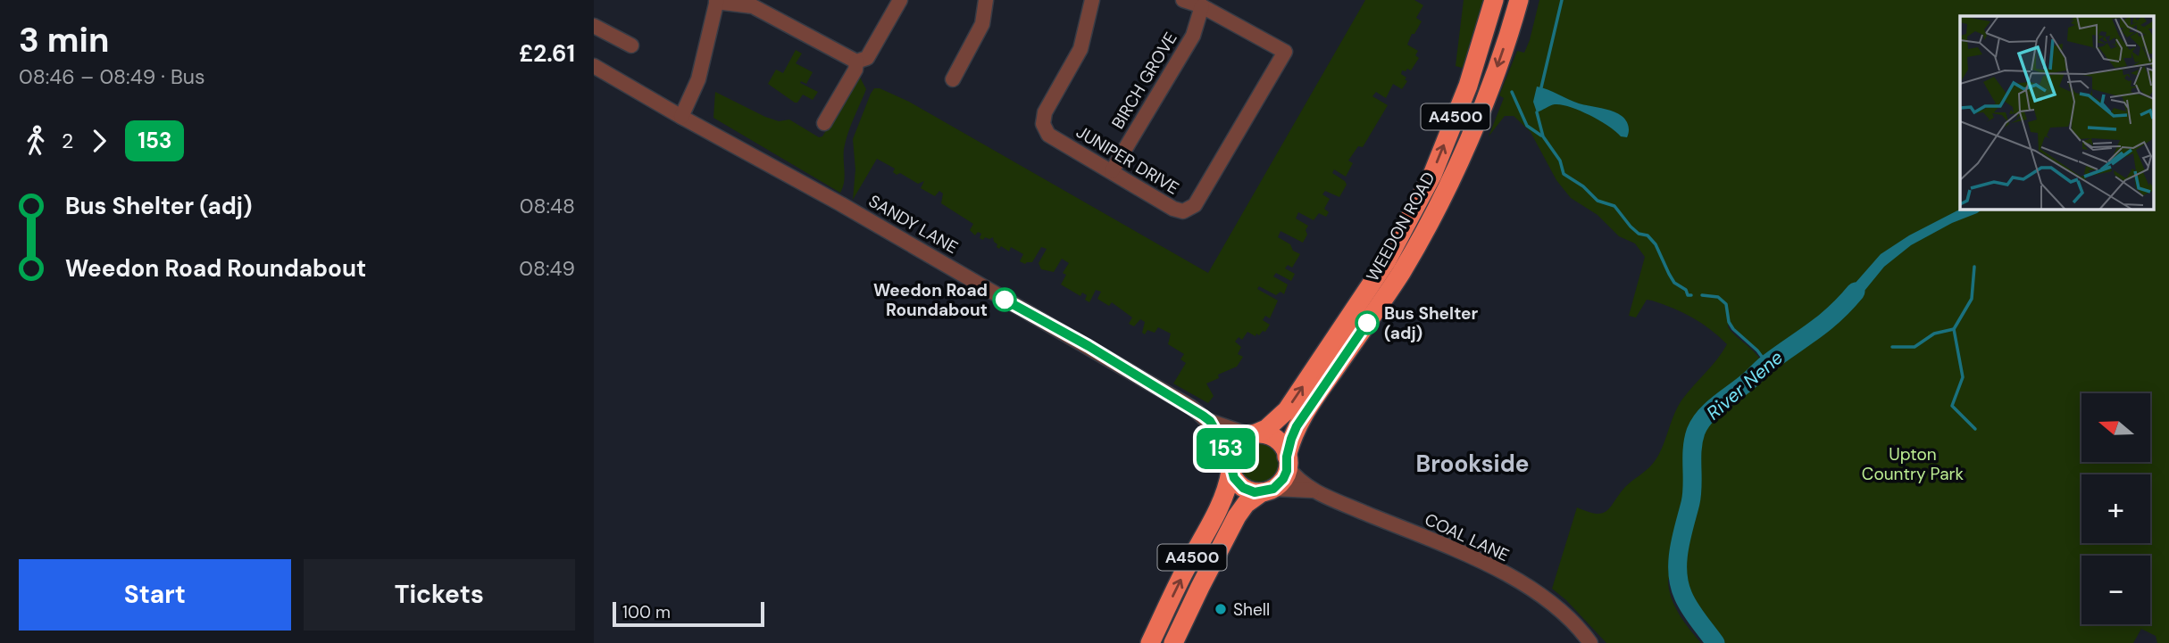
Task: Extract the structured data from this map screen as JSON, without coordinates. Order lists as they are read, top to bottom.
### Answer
{
  "streets": {
    "highway": ["A4500", "WEEDON ROAD"],
    "street": [
      "BIRCH GROVE",
      "JUNIPER DRIVE",
      "SANDY LANE",
      "COAL LANE"
    ]
  },
  "crossings": [
    ["BIRCH GROVE", "JUNIPER DRIVE"],
    ["A4500", "WEEDON ROAD"],
    ["A4500", "COAL LANE"],
    ["WEEDON ROAD", "COAL LANE"]
  ],
  "districts": ["Brookside"],
  "water": ["River Nene"],
  "parks": ["Upton Country Park"],
  "places": ["Weedon Road Roundabout", "Bus Shelter (adj)", "Shell"],
  "lines": ["bus line 153"],
  "scale_bar": "100 m",
  "north": "left",
  "page": {
    "heading": ["3 min", "08:46 – 08:49 · Bus", "£2.61"],
    "on_map": "153",
    "legs": ["2", "153"],
    "list": [
      {
        "name": "Bus Shelter (adj)",
        "value": "08:48"
      },
      {
        "name": "Weedon Road Roundabout",
        "value": "08:49"
      }
    ],
    "map_buttons": ["+", "−"],
    "buttons": ["Start", "Tickets"],
    "scale": "100 m"
  }
}
